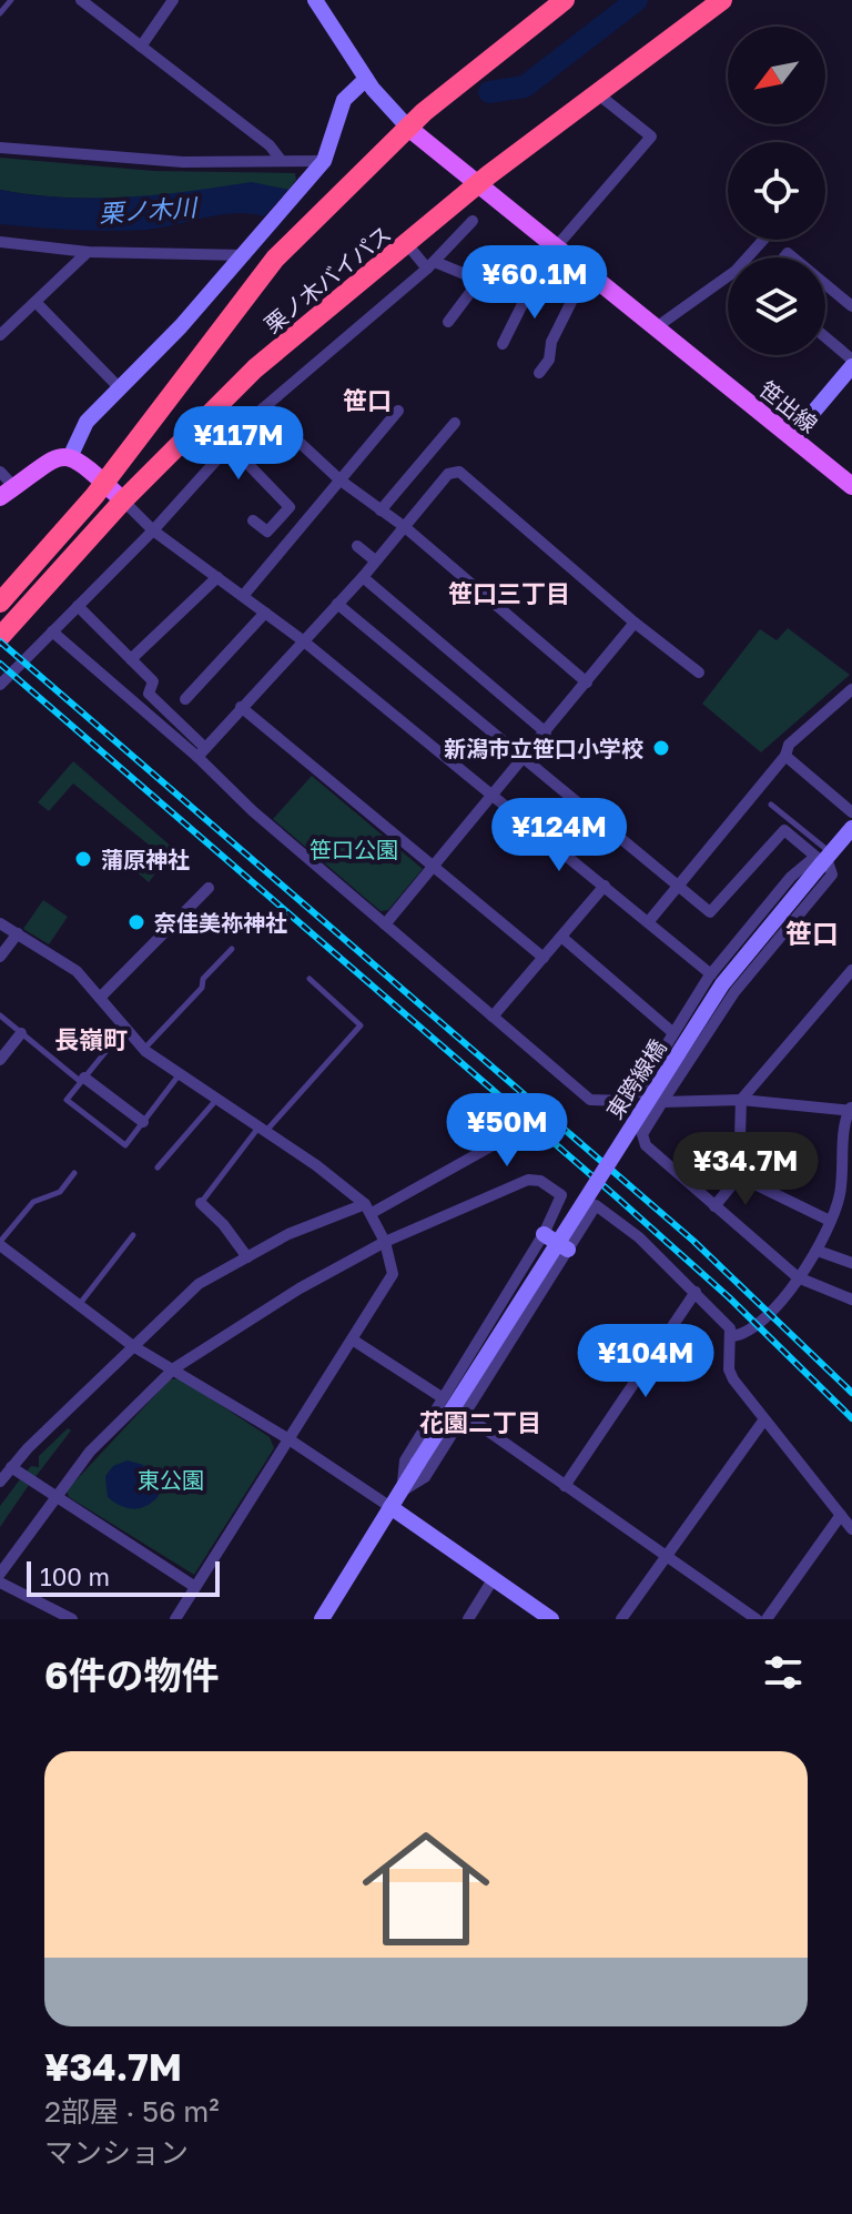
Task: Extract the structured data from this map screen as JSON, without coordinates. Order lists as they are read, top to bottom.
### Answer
{
  "streets": {
    "highway": ["栗ノ木バイパス"],
    "main road": ["笹出線"],
    "street": ["東跨線橋"]
  },
  "crossings": [
    ["栗ノ木バイパス", "笹出線"]
  ],
  "districts": [
    "笹口",
    "笹口三丁目",
    "笹口",
    "長嶺町",
    "花園二丁目"
  ],
  "water": ["栗ノ木川"],
  "parks": ["笹口公園", "東公園"],
  "places": ["新潟市立笹口小学校", "蒲原神社", "奈佳美祢神社"],
  "scale_bar": "100 m",
  "north": "bottom left",
  "page": {
    "price": [
      "¥60.1M",
      "¥117M",
      "¥124M",
      "¥50M",
      "¥34.7M",
      "¥104M"
    ],
    "scale": "100 m",
    "heading": "6件の物件",
    "list": [
      {
        "name": "¥34.7M",
        "note": "2部屋 · 56 m² · マンション"
      }
    ]
  }
}
